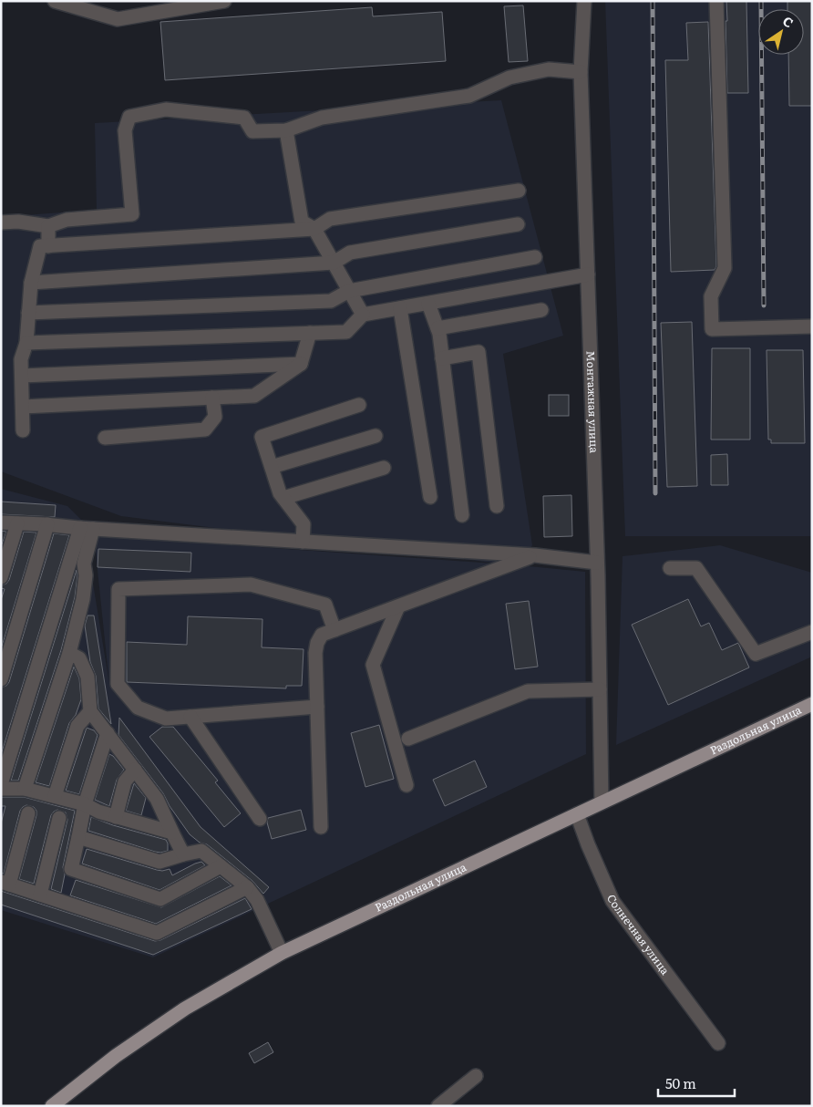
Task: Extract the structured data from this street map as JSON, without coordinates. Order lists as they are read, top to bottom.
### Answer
{
  "streets": {
    "main road": ["Раздольная улица"],
    "street": ["Монтажная улица", "Солнечная улица"]
  },
  "crossings": [
    ["Монтажная улица", "Раздольная улица"],
    ["Раздольная улица", "Солнечная улица"]
  ],
  "scale_bar": "50 m",
  "north": "top right"
}
